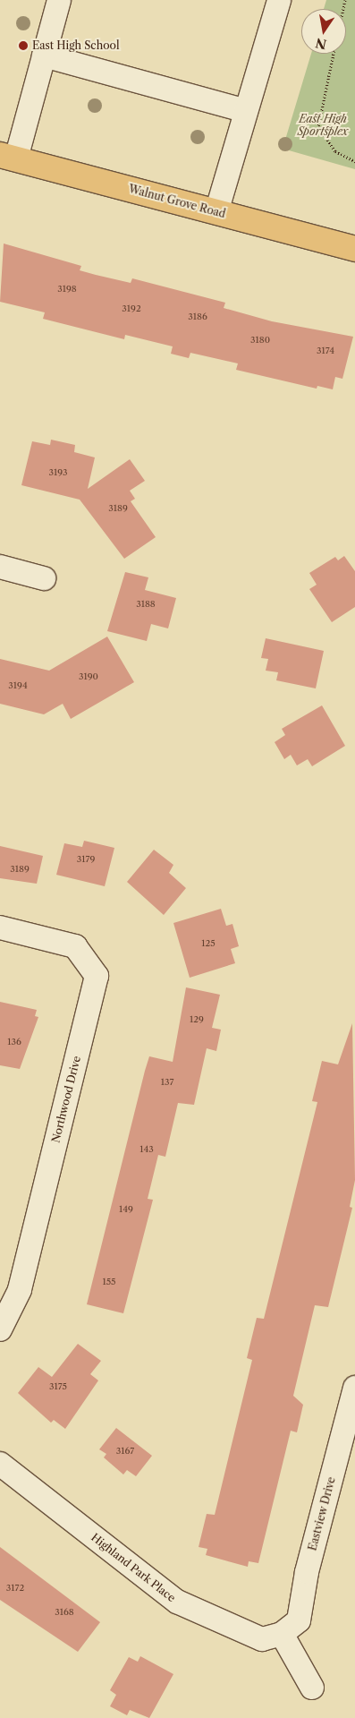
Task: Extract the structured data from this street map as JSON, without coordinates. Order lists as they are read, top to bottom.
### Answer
{
  "streets": {
    "main road": ["Walnut Grove Road"],
    "street": ["Northwood Drive", "Eastview Drive", "Highland Park Place"]
  },
  "crossings": [
    ["Eastview Drive", "Highland Park Place"]
  ],
  "parks": ["East High Sportsplex"],
  "places": ["East High School"],
  "house_numbers": [
    "3198",
    "3192",
    "3186",
    "3180",
    "3174",
    "3193",
    "3189",
    "3188",
    "3190",
    "3194",
    "3179",
    "3189",
    "125",
    "129",
    "136",
    "137",
    "143",
    "149",
    "155",
    "3175",
    "3167",
    "3172",
    "3168"
  ],
  "north": "bottom"
}
